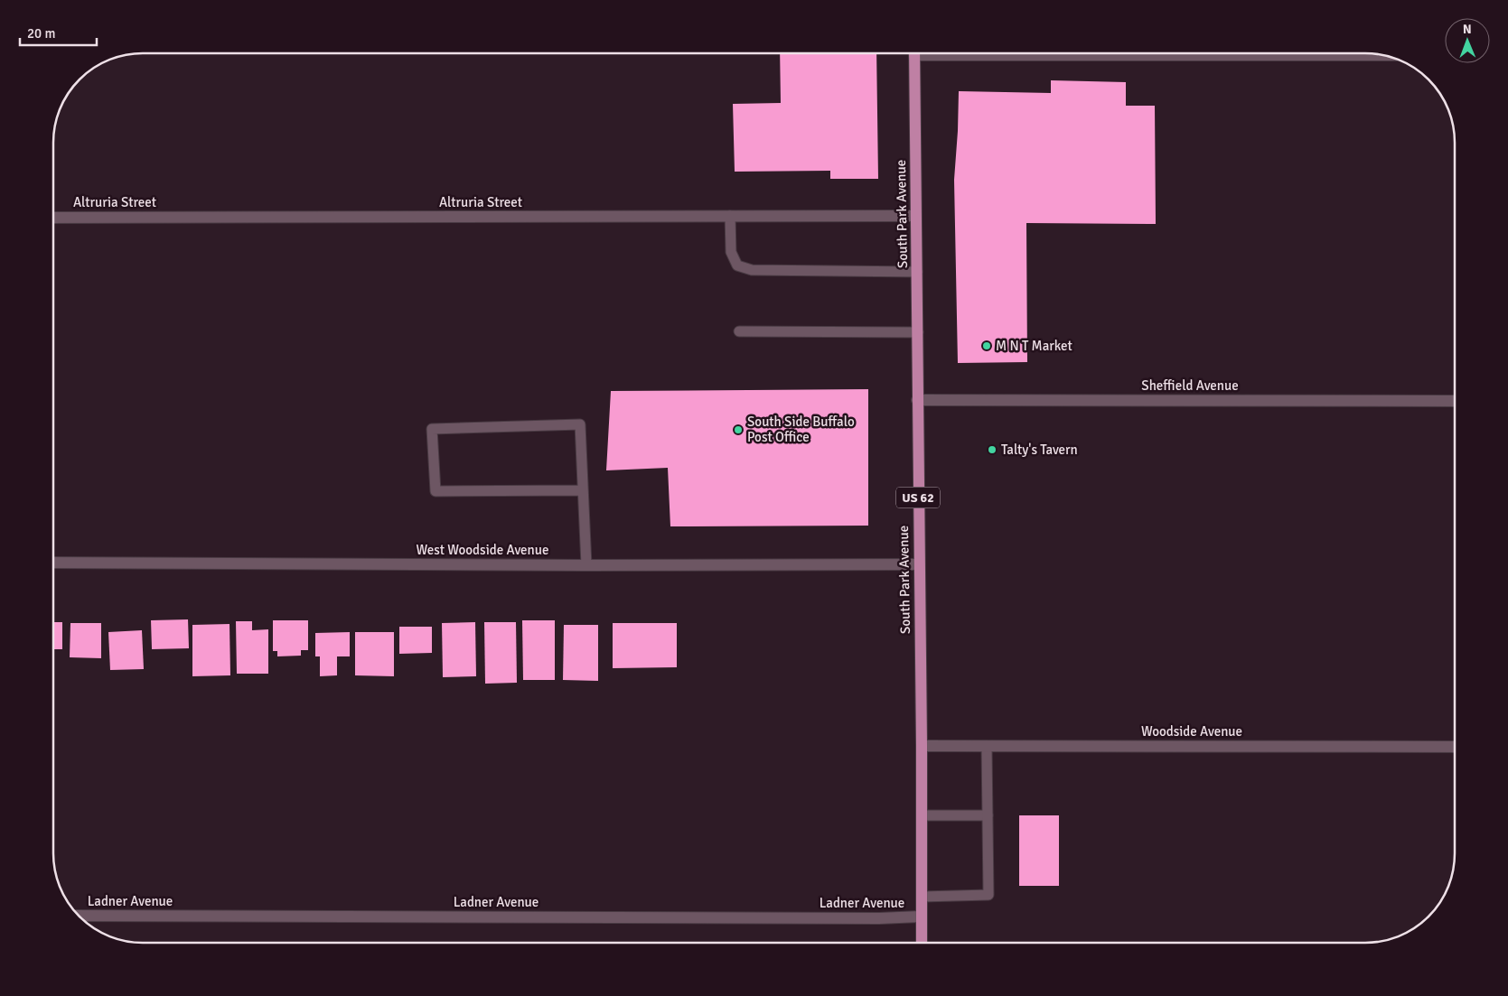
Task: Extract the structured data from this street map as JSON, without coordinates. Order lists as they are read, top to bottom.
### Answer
{
  "streets": {
    "main road": ["South Park Avenue", "US 62"],
    "street": [
      "Altruria Street",
      "Sheffield Avenue",
      "West Woodside Avenue",
      "Woodside Avenue",
      "Ladner Avenue"
    ]
  },
  "crossings": [
    ["Altruria Street", "South Park Avenue"],
    ["South Park Avenue", "Sheffield Avenue"],
    ["South Park Avenue", "West Woodside Avenue"],
    ["South Park Avenue", "Woodside Avenue"],
    ["South Park Avenue", "Ladner Avenue"]
  ],
  "places": ["M N T Market", "South Side Buffalo Post Office", "Talty's Tavern"],
  "scale_bar": "20 m",
  "north": "top"
}
